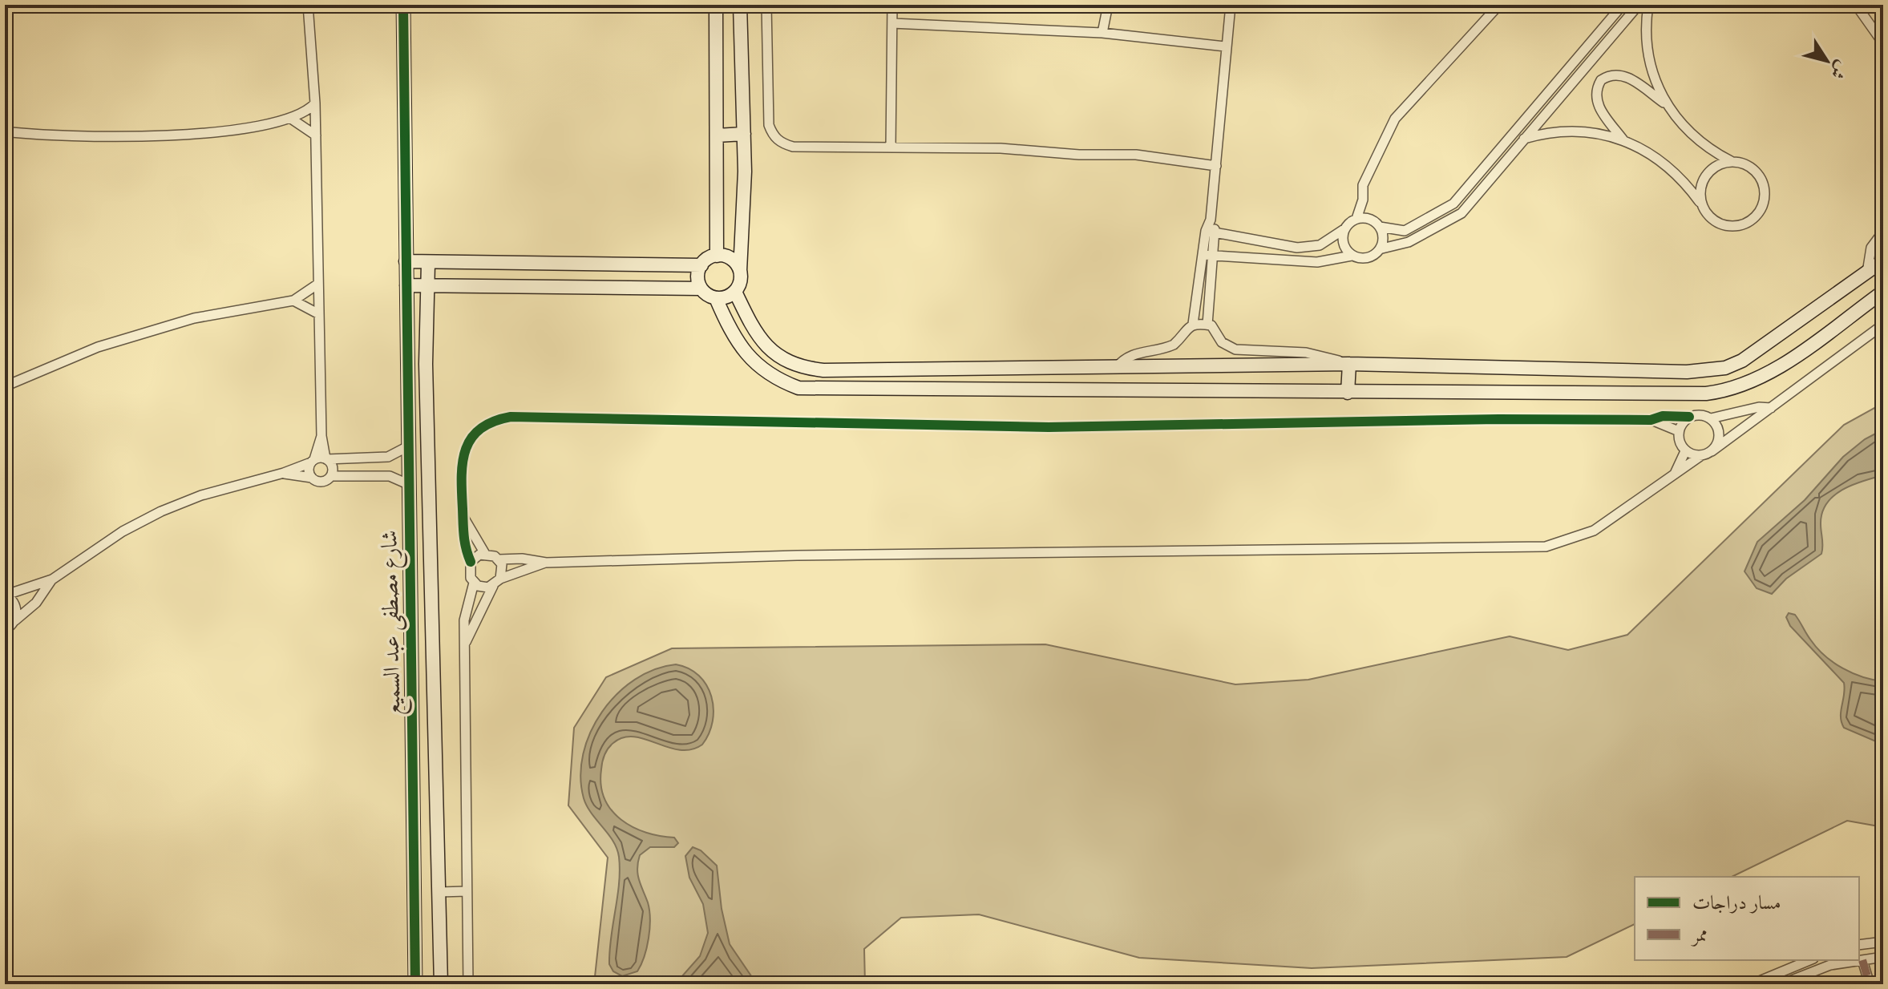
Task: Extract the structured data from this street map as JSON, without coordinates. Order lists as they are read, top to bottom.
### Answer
{
  "streets": {
    "street": ["شارع مصطفى عبد السميع"]
  },
  "legend": ["مسار دراجات", "ممر"],
  "north": "bottom right"
}
